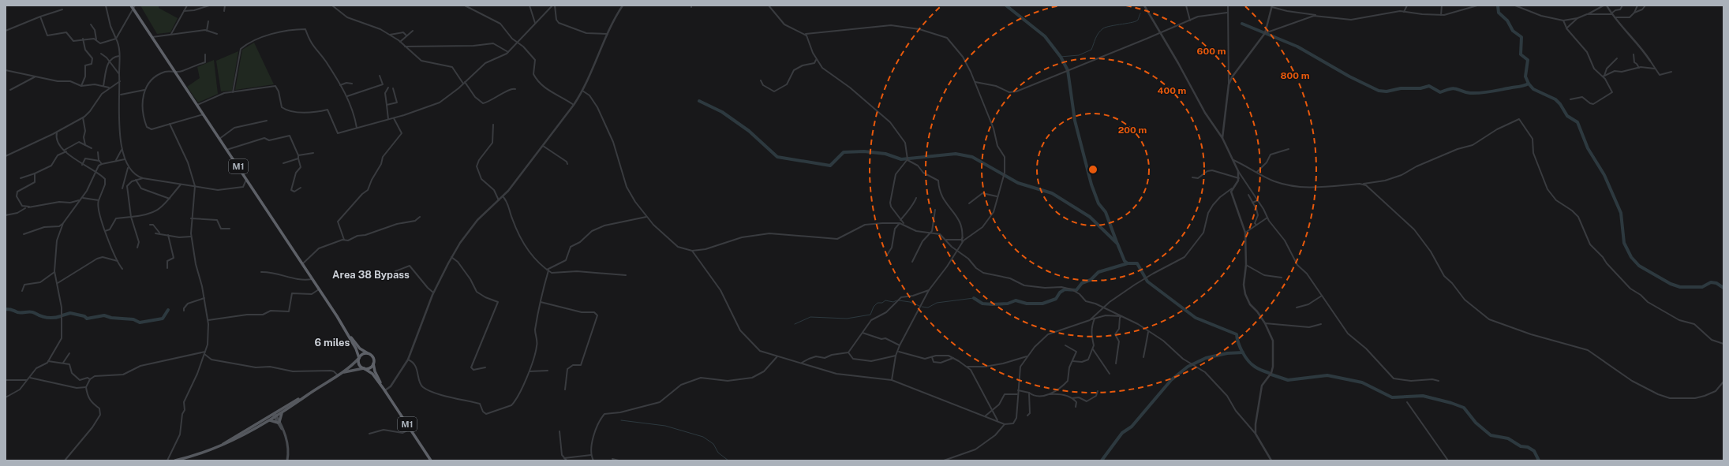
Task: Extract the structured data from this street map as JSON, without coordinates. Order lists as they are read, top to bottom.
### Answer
{
  "streets": {
    "highway": ["M1"]
  },
  "districts": ["Area 38 Bypass", "6 miles"],
  "rings": [
    "600 m",
    "800 m",
    "400 m",
    "200 m"
  ]
}
